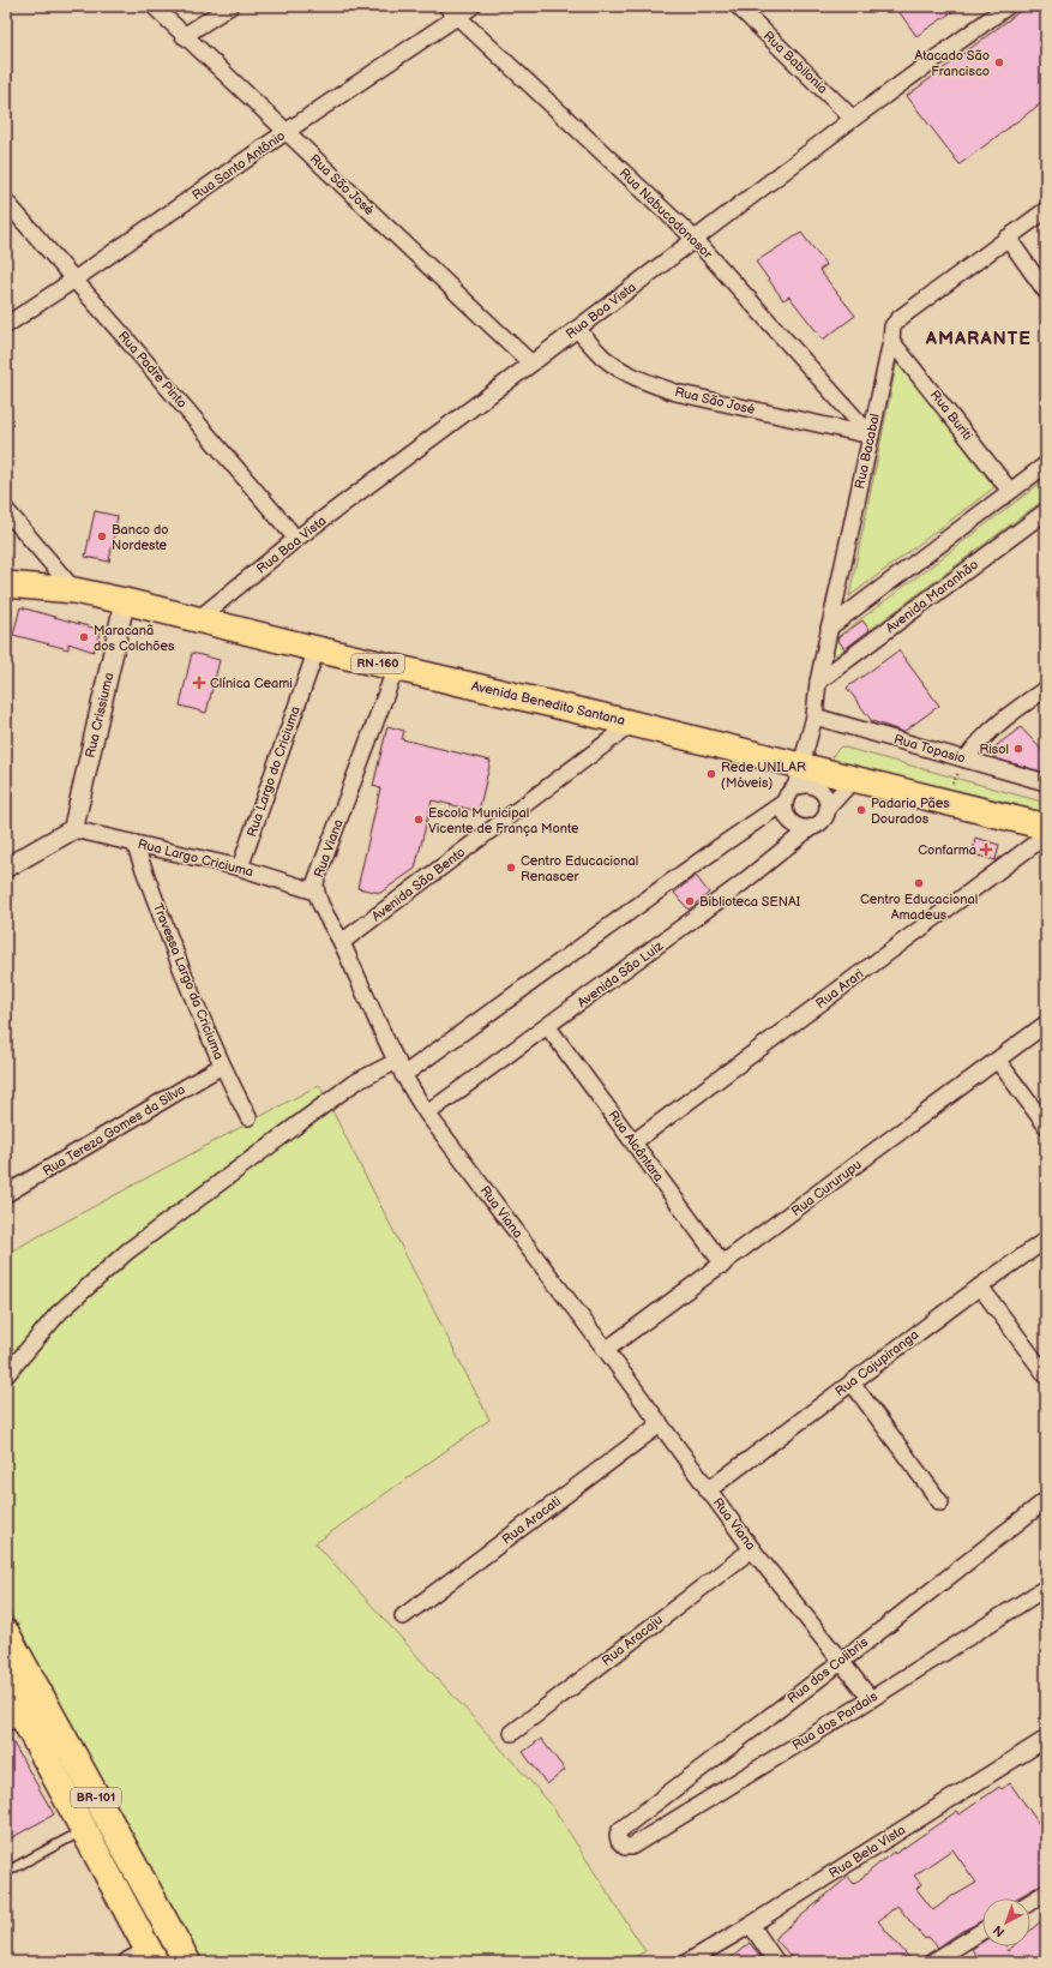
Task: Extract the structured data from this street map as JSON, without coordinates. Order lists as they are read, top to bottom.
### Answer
{
  "streets": {
    "highway": ["BR-101"],
    "main road": ["RN-160", "Avenida Benedito Santana"],
    "street": [
      "Rua Babilonia",
      "Rua Santo Antônio",
      "Rua São José",
      "Rua Nabucodonosor",
      "Rua Boa Vista",
      "Rua Padre Pinto",
      "Rua Buriti",
      "Rua Bacabal",
      "Avenida Maranhão",
      "Rua Crissiuma",
      "Rua Topasio",
      "Rua Largo do Criciuma",
      "Rua Viana",
      "Rua Largo Criciuma",
      "Avenida São Bento",
      "Avenida São Luiz",
      "Travessa Largo da Criciuma",
      "Rua Arari",
      "Rua Tereza Gomes da Silva",
      "Rua Alcântara",
      "Rua Cururupu",
      "Rua Cajupiranga",
      "Rua Aracati",
      "Rua Aracaju",
      "Rua dos Colibris",
      "Rua dos Pardais",
      "Rua Bela Vista"
    ]
  },
  "crossings": [
    ["Rua Babilonia", "Rua Boa Vista"],
    ["Rua Santo Antônio", "Rua São José"],
    ["Rua Santo Antônio", "Rua Nabucodonosor"],
    ["Rua Santo Antônio", "Rua Padre Pinto"],
    ["Rua São José", "Rua Nabucodonosor"],
    ["Rua São José", "Rua Boa Vista"],
    ["Rua São José", "Rua Bacabal"],
    ["Rua Nabucodonosor", "Rua Boa Vista"],
    ["Rua Nabucodonosor", "Rua Bacabal"],
    ["Rua Boa Vista", "Rua Padre Pinto"],
    ["Rua Boa Vista", "Avenida Benedito Santana"],
    ["Rua Buriti", "Rua Bacabal"],
    ["Rua Bacabal", "Avenida Maranhão"],
    ["Rua Bacabal", "Avenida Benedito Santana"],
    ["Rua Bacabal", "Rua Topasio"],
    ["Rua Bacabal", "Avenida São Luiz"],
    ["Avenida Benedito Santana", "Rua Crissiuma"],
    ["Avenida Benedito Santana", "Rua Largo do Criciuma"],
    ["Avenida Benedito Santana", "Rua Viana"],
    ["Avenida Benedito Santana", "Avenida São Bento"],
    ["Avenida Benedito Santana", "Avenida São Luiz"],
    ["Rua Crissiuma", "Rua Largo Criciuma"],
    ["Rua Largo do Criciuma", "Rua Largo Criciuma"],
    ["Rua Viana", "Rua Largo Criciuma"],
    ["Rua Viana", "Avenida São Bento"],
    ["Rua Viana", "Avenida São Luiz"],
    ["Rua Viana", "Rua Cururupu"],
    ["Rua Viana", "Rua Cajupiranga"],
    ["Rua Viana", "Rua Aracati"],
    ["Rua Viana", "Rua Aracaju"],
    ["Rua Viana", "Rua dos Colibris"],
    ["Rua Viana", "Rua dos Pardais"],
    ["Rua Largo Criciuma", "Travessa Largo da Criciuma"],
    ["Avenida São Luiz", "Rua Alcântara"],
    ["Travessa Largo da Criciuma", "Rua Tereza Gomes da Silva"],
    ["Rua Arari", "Rua Alcântara"],
    ["Rua Alcântara", "Rua Cururupu"],
    ["Rua dos Colibris", "Rua dos Pardais"]
  ],
  "districts": ["AMARANTE"],
  "places": {
    "other": [
      "Atacado São Francisco",
      "Banco do Nordeste",
      "Maracanã dos Colchões",
      "Risol",
      "Rede UNILAR (Móveis)",
      "Padaria Pães Dourados",
      "Escola Municipal Vicente de França Monte",
      "Centro Educacional Renascer",
      "Centro Educacional Amadeus",
      "Biblioteca SENAI"
    ],
    "health": ["Clínica Ceami", "Confarma"]
  },
  "north": "bottom left"
}
